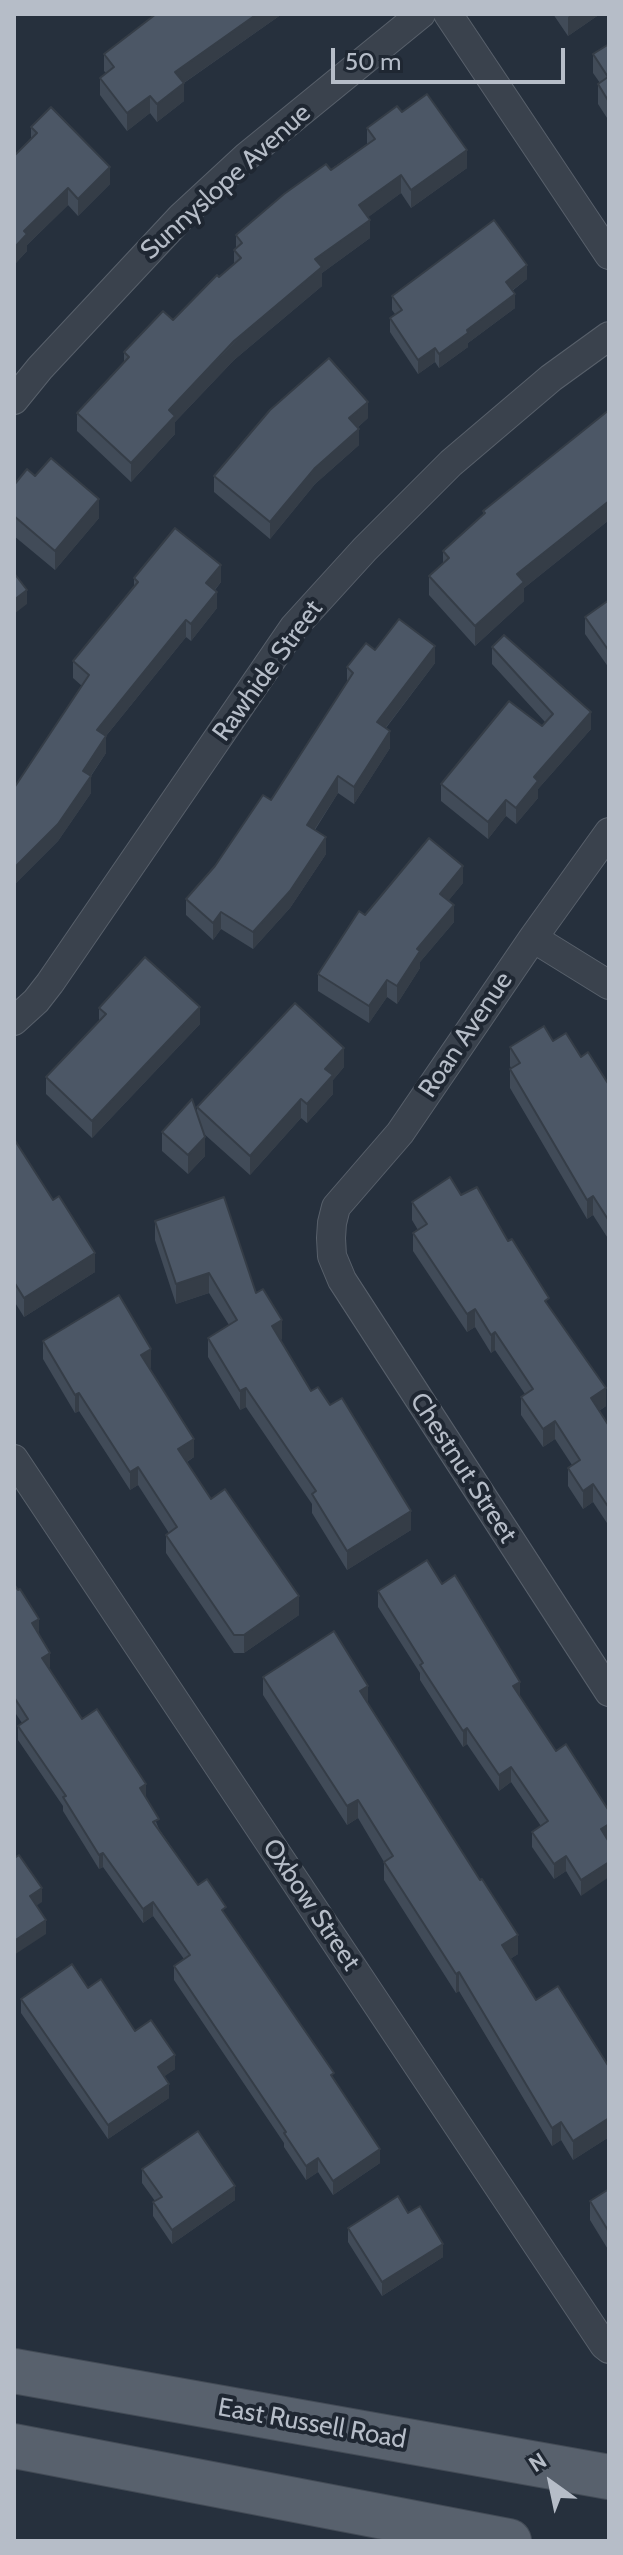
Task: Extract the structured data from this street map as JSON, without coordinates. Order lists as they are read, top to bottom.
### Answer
{
  "streets": {
    "main road": ["East Russell Road"],
    "street": [
      "Sunnyslope Avenue",
      "Rawhide Street",
      "Roan Avenue",
      "Chestnut Street",
      "Oxbow Street"
    ]
  },
  "crossings": [
    ["Roan Avenue", "Chestnut Street"]
  ],
  "scale_bar": "50 m",
  "north": "top left"
}
